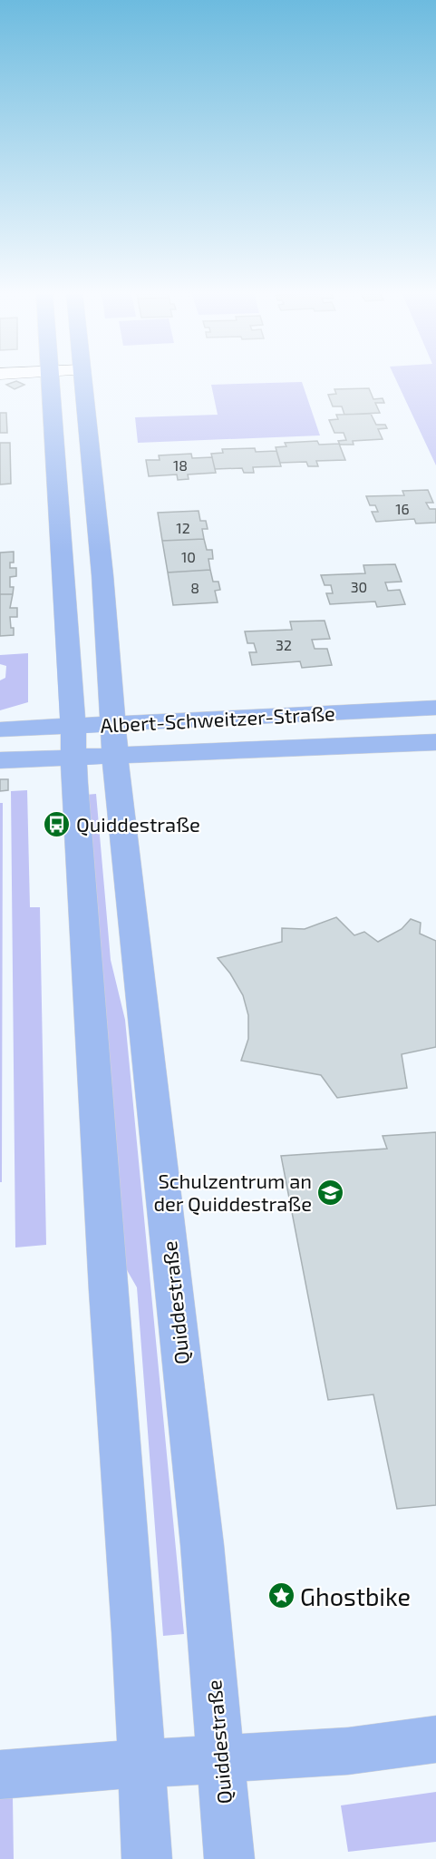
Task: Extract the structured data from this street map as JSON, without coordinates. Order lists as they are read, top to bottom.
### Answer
{
  "streets": {
    "main road": ["Albert-Schweitzer-Straße", "Quiddestraße"]
  },
  "crossings": [
    ["Albert-Schweitzer-Straße", "Quiddestraße"]
  ],
  "places": {
    "bus stop": ["Quiddestraße"],
    "school or university": ["Schulzentrum an der Quiddestraße"],
    "place": ["Ghostbike"]
  },
  "house_numbers": [
    "18",
    "16",
    "12",
    "10",
    "30",
    "8",
    "32"
  ]
}
